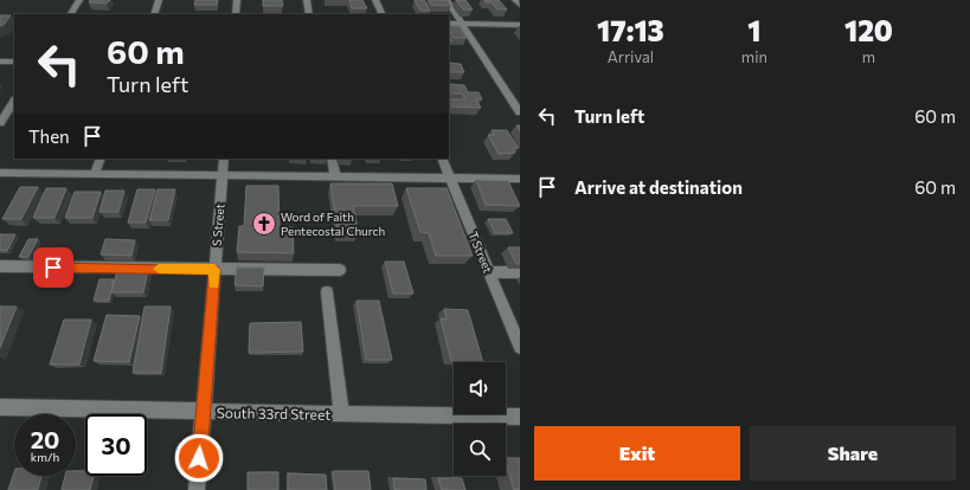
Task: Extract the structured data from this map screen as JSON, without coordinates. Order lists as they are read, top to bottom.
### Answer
{
  "streets": {
    "street": ["S Street", "T Street", "South 33rd Street"]
  },
  "crossings": [
    ["S Street", "South 33rd Street"]
  ],
  "places": {
    "church": ["Word of Faith Pentecostal Church"]
  },
  "page": {
    "eta": [
      "17:13",
      "Arrival",
      "1",
      "min",
      "120",
      "m"
    ],
    "turn": ["60 m", "Turn left"],
    "list": [
      {
        "name": "Turn left",
        "value": "60 m"
      },
      {
        "name": "Arrive at destination",
        "value": "60 m"
      }
    ],
    "then": "Then",
    "speed": "20 km/h",
    "limit": "30",
    "buttons": ["Exit", "Share"]
  }
}
